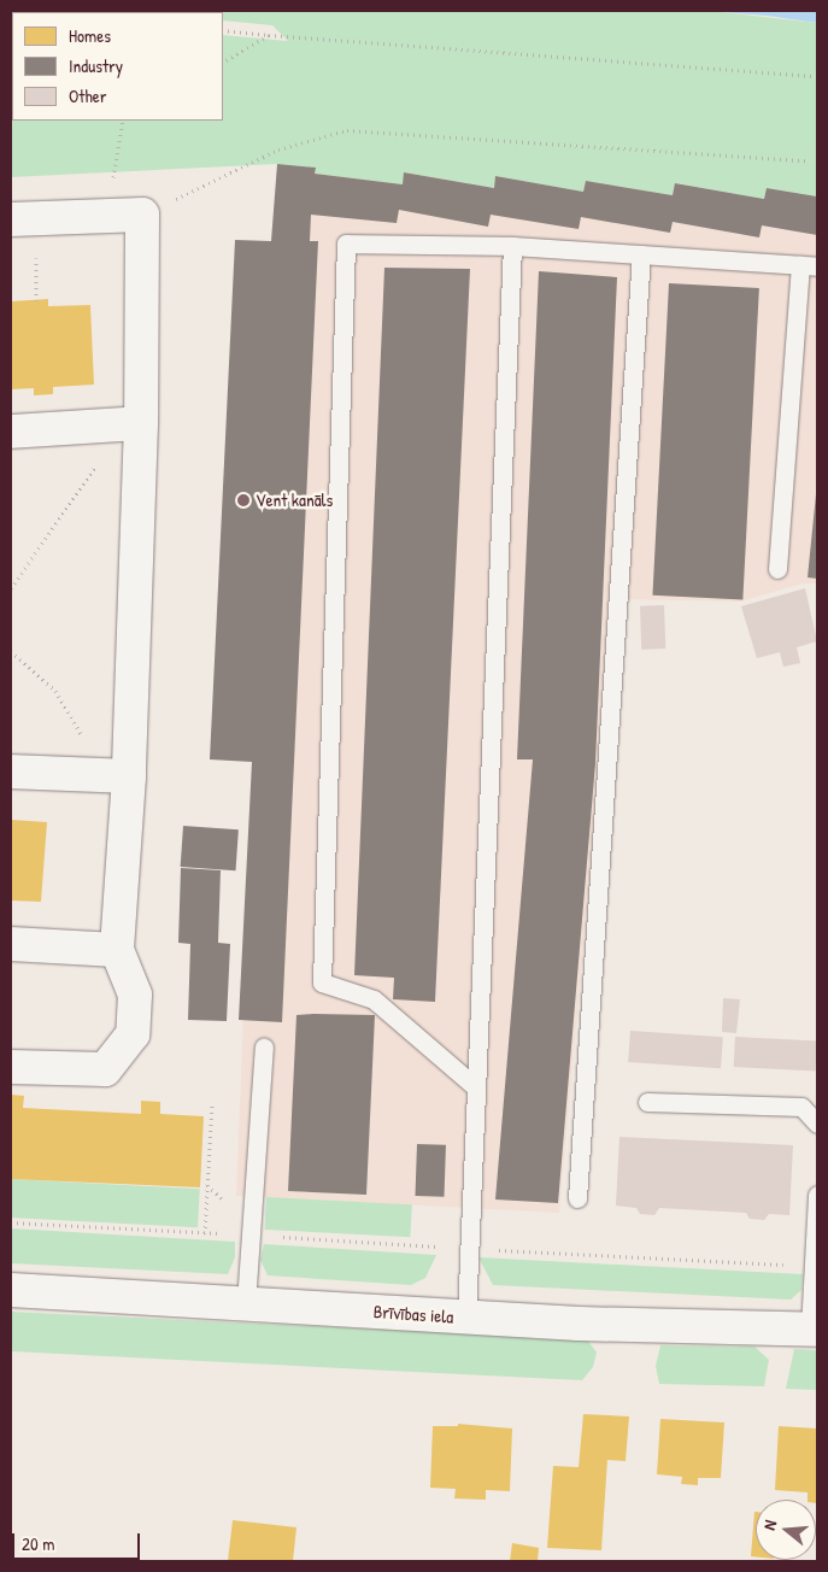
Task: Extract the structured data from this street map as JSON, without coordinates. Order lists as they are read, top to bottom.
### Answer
{
  "streets": {
    "street": ["Brīvības iela"]
  },
  "places": ["Vent kanāls"],
  "legend": ["Homes", "Industry", "Other"],
  "scale_bar": "20 m",
  "north": "left"
}
